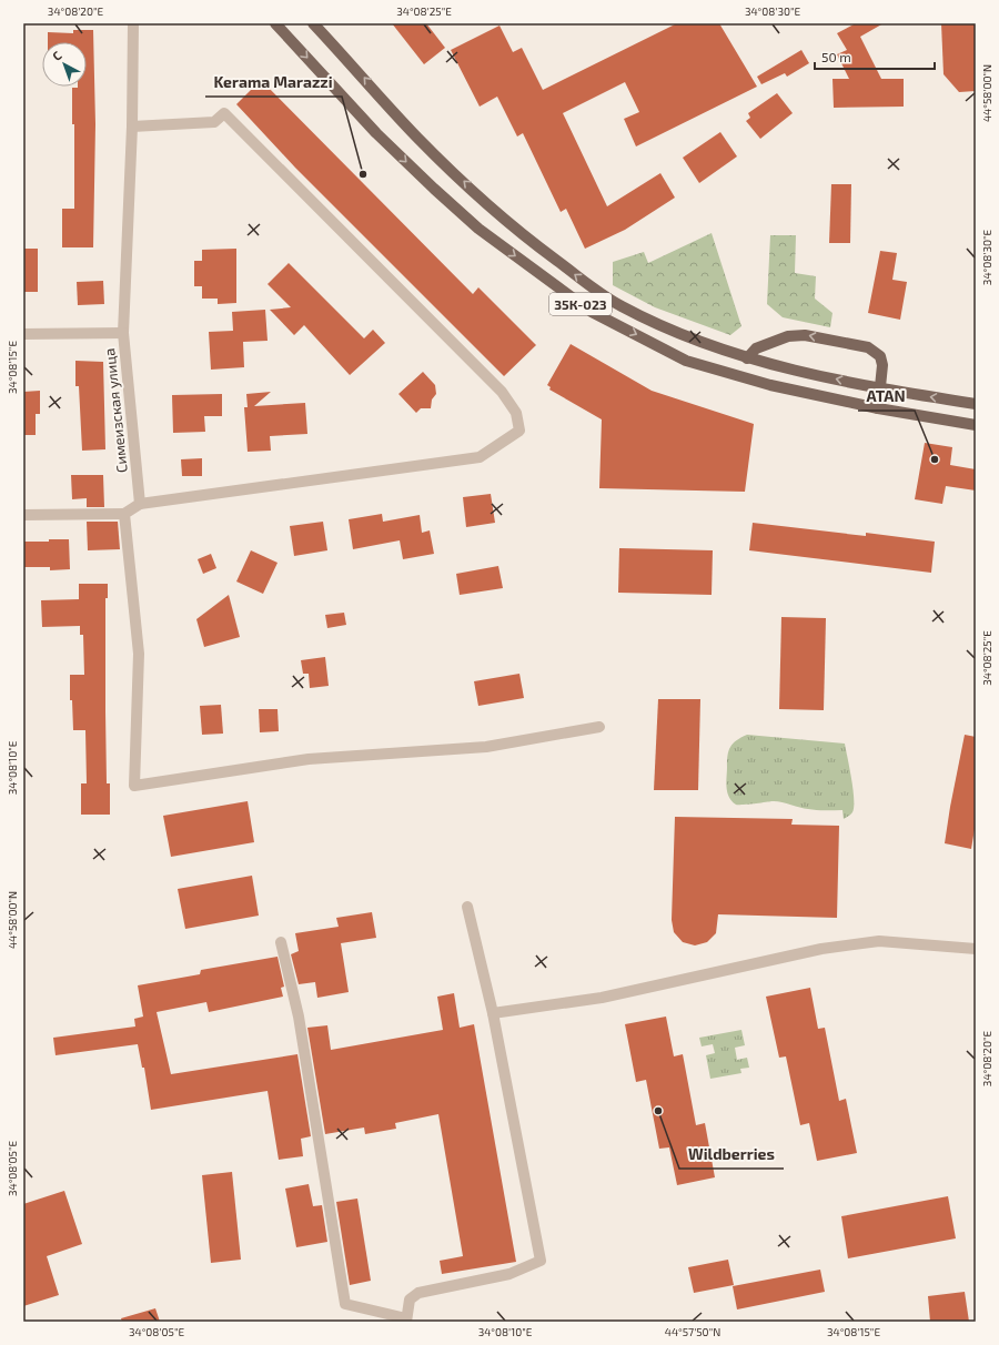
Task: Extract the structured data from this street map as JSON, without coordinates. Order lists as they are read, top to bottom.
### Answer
{
  "streets": {
    "main road": ["35К-023"],
    "street": ["Симеизская улица"]
  },
  "places": ["Kerama Marazzi", "ATAN", "Wildberries"],
  "scale_bar": "50 m",
  "north": "top left",
  "coordinates": [
    "34°08'20\"E",
    "34°08'25\"E",
    "34°08'30\"E",
    "44°58'00\"N",
    "34°08'15\"E",
    "34°08'10\"E",
    "34°08'05\"E",
    "44°57'50\"N"
  ]
}
